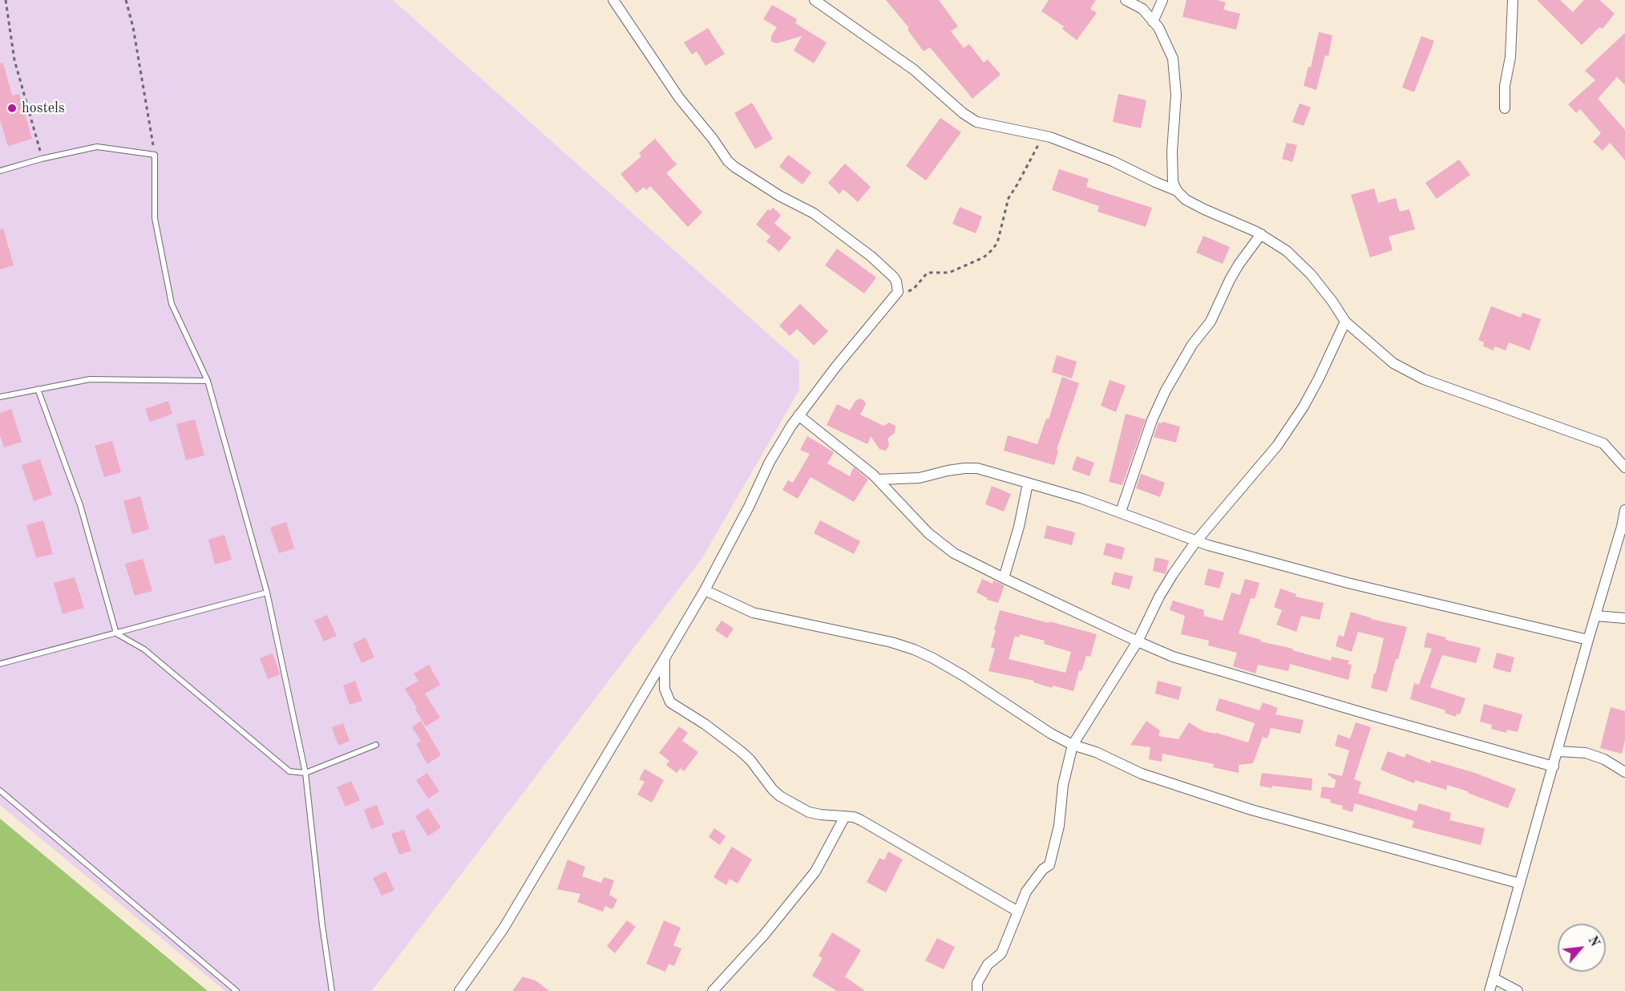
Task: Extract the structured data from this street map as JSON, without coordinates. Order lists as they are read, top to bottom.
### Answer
{
  "places": ["hostels"],
  "north": "top right"
}
